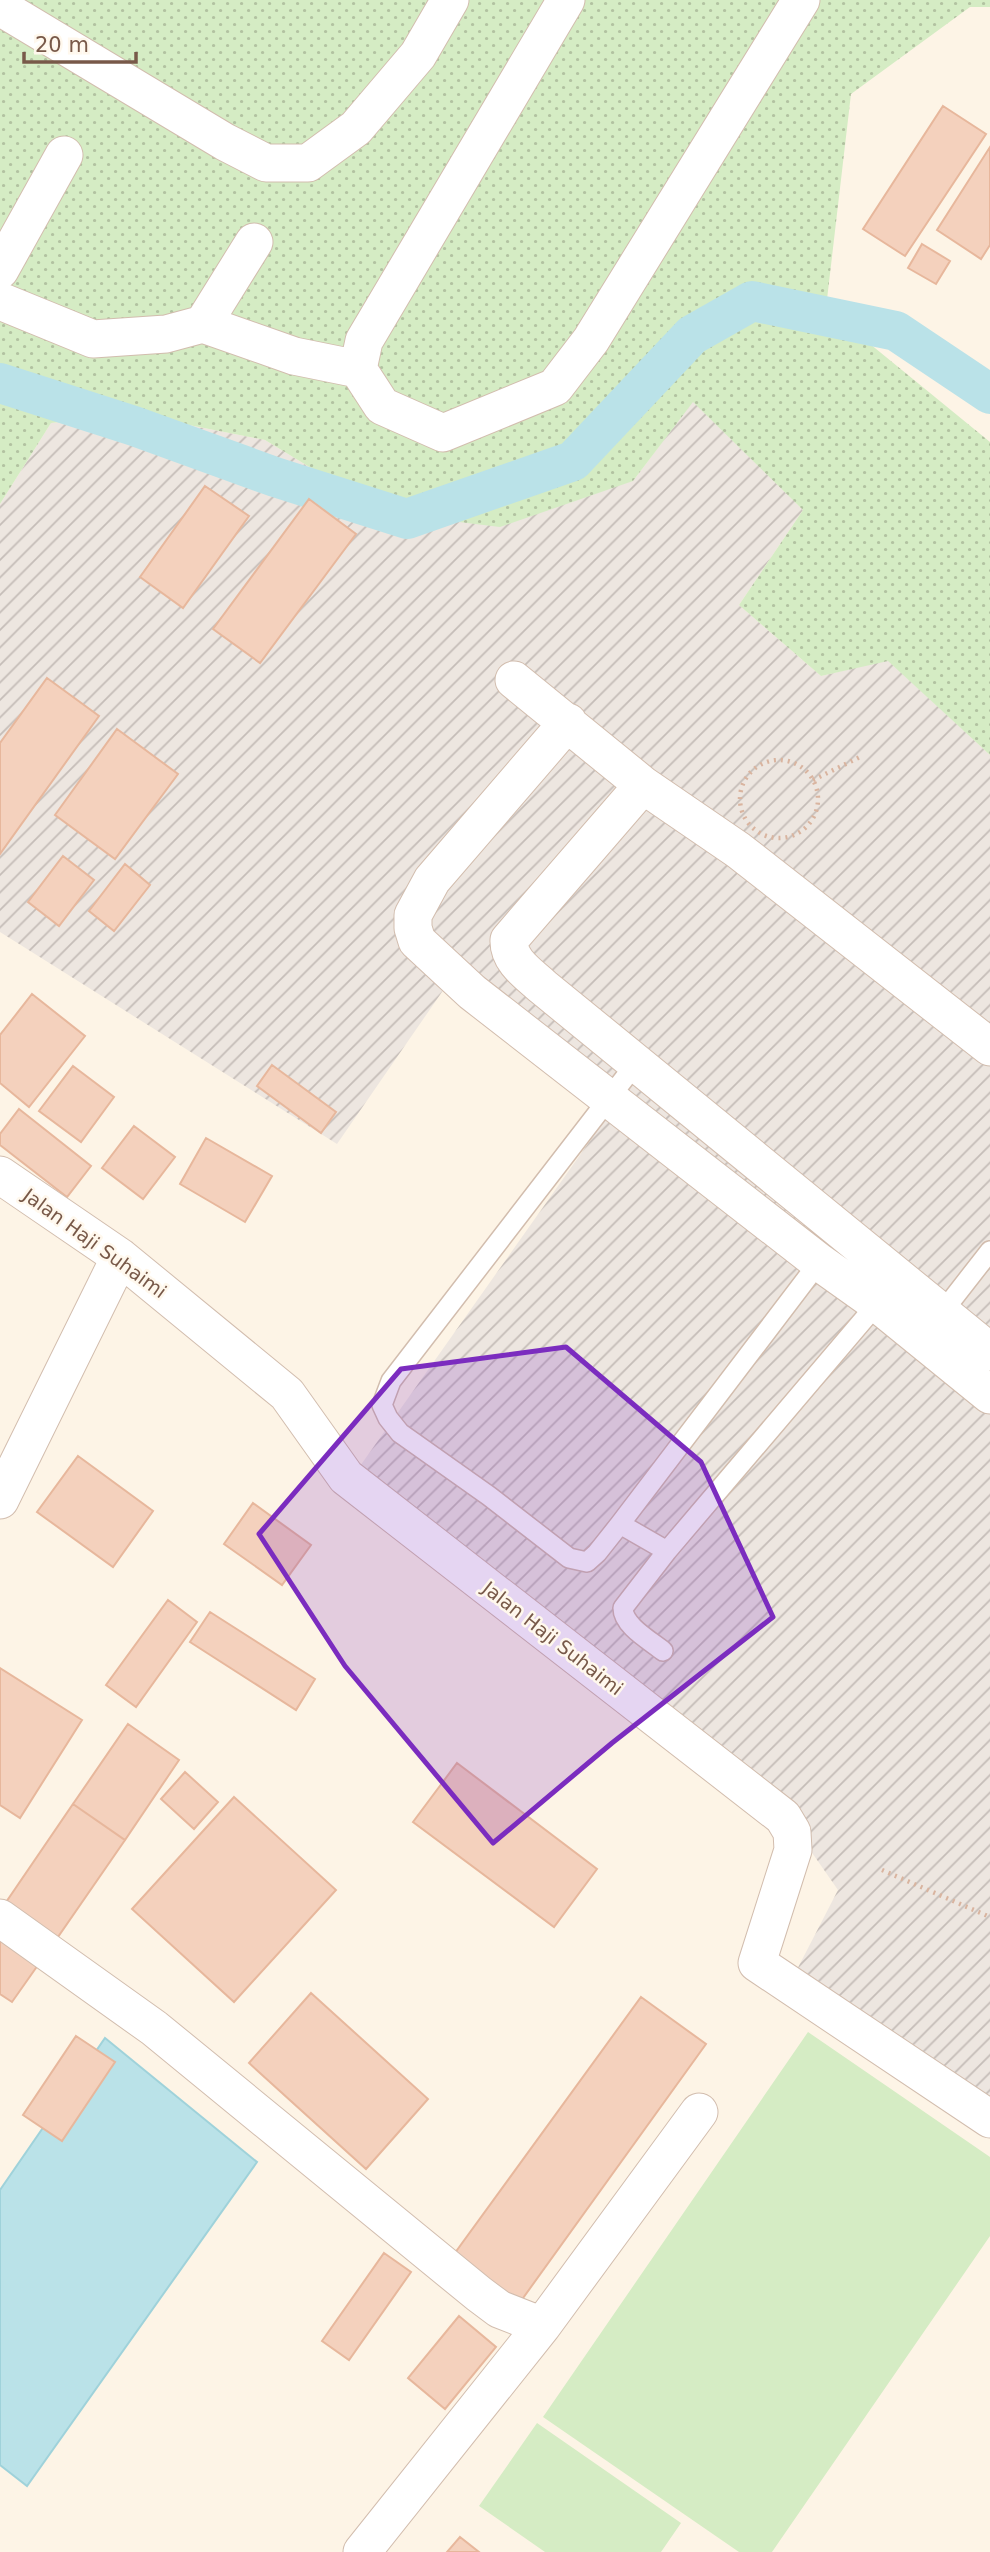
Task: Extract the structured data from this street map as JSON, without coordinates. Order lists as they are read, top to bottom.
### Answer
{
  "streets": {
    "street": ["Jalan Haji Suhaimi"]
  },
  "scale_bar": "20 m"
}
